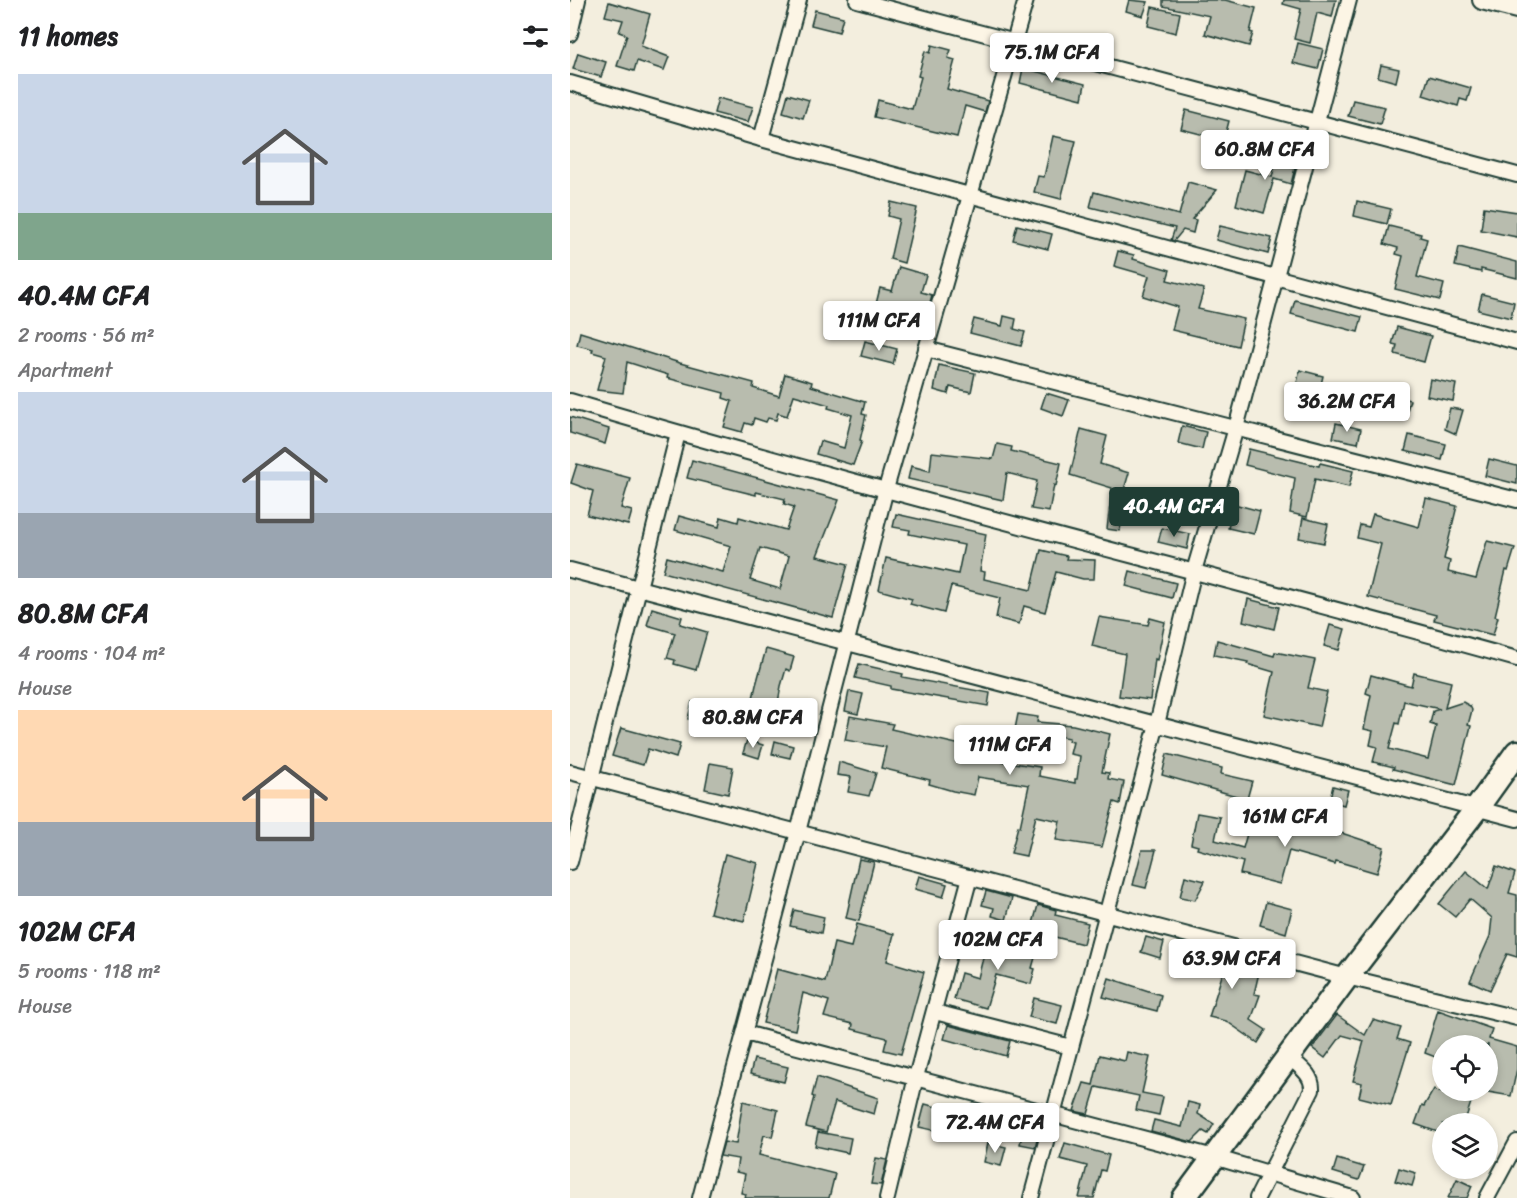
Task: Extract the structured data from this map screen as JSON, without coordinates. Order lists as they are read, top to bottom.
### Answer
{
  "page": {
    "heading": "11 homes",
    "price": [
      "75.1M CFA",
      "60.8M CFA",
      "111M CFA",
      "36.2M CFA",
      "40.4M CFA",
      "80.8M CFA",
      "111M CFA",
      "161M CFA",
      "102M CFA",
      "63.9M CFA",
      "72.4M CFA"
    ],
    "list": [
      {
        "name": "40.4M CFA",
        "note": "2 rooms · 56 m² · Apartment"
      },
      {
        "name": "80.8M CFA",
        "note": "4 rooms · 104 m² · House"
      },
      {
        "name": "102M CFA",
        "note": "5 rooms · 118 m² · House"
      }
    ]
  }
}
